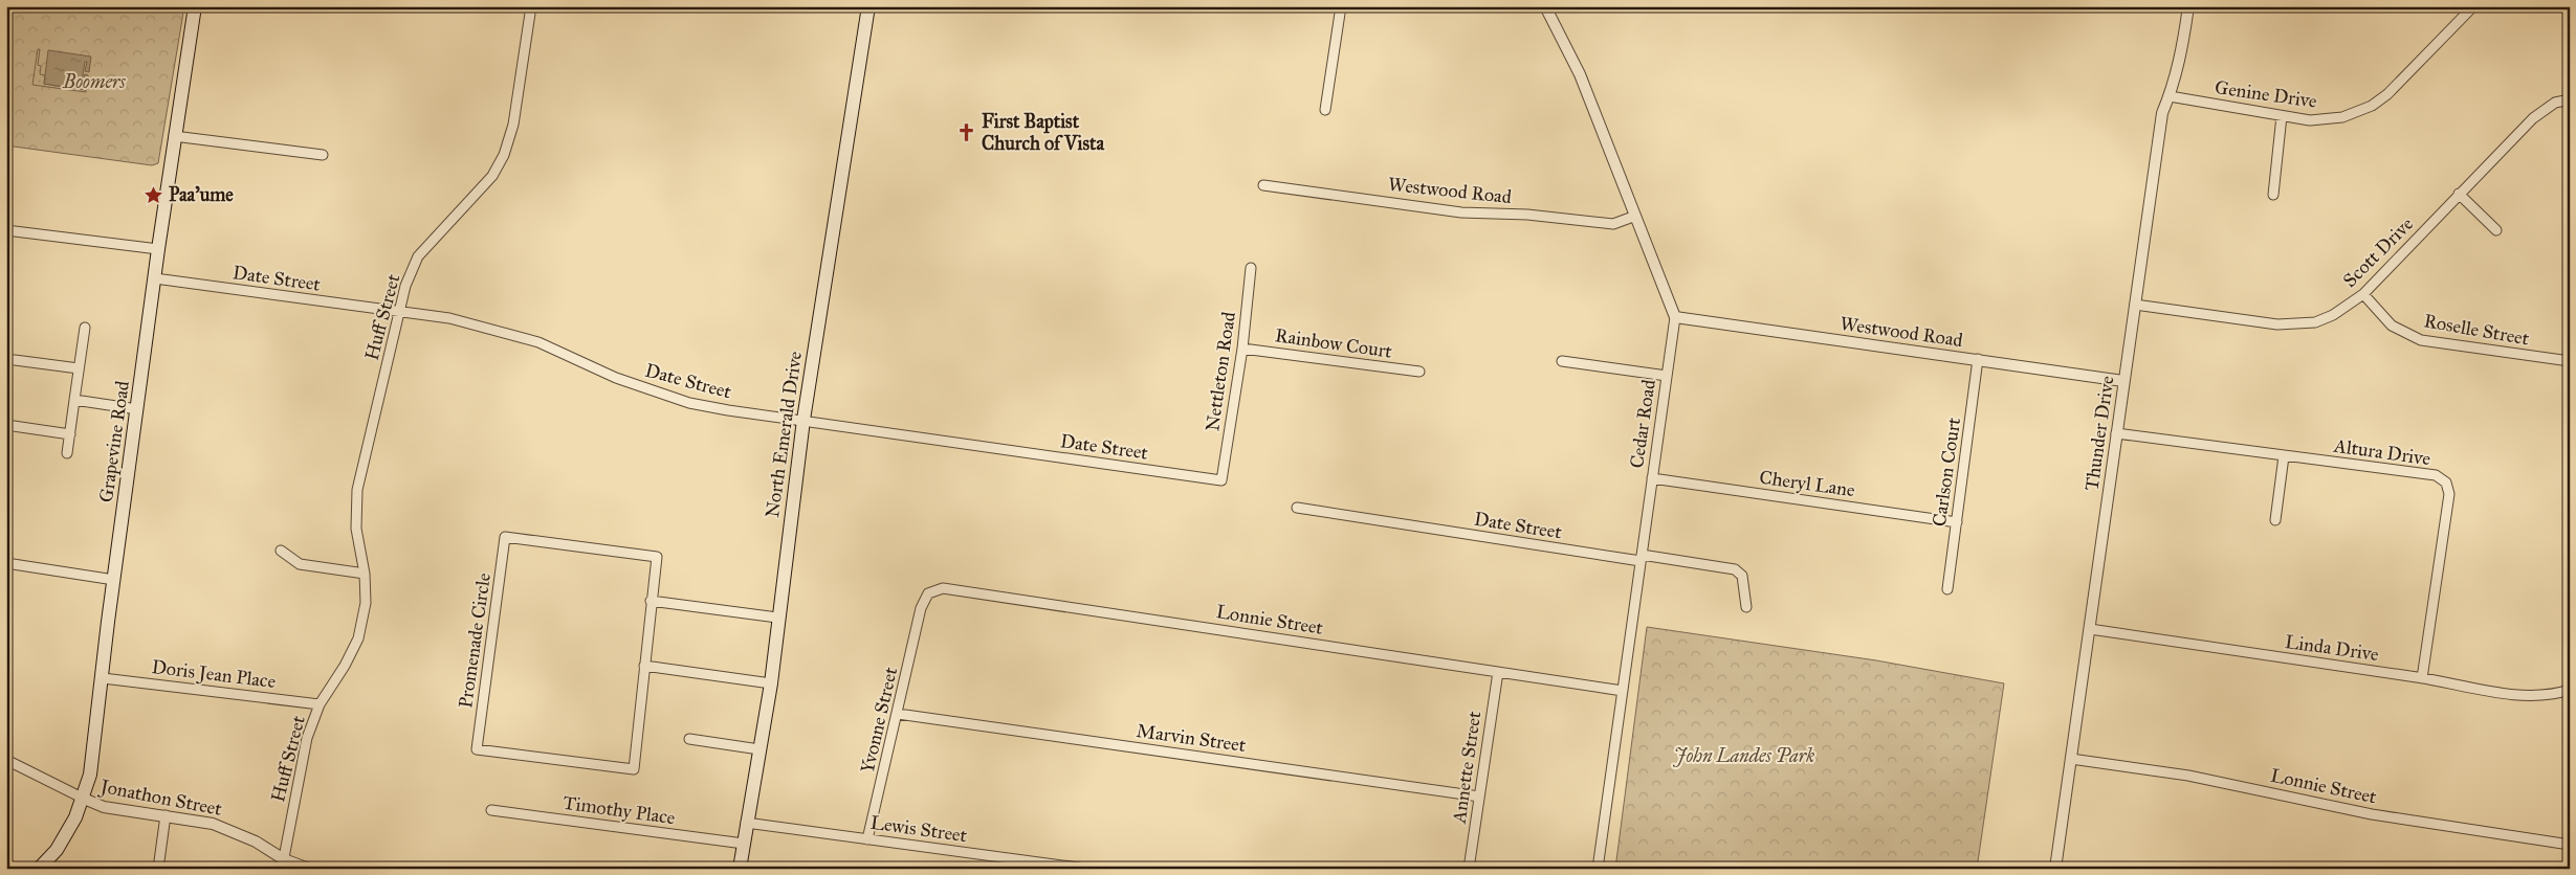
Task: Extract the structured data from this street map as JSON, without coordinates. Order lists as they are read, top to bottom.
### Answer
{
  "streets": {
    "main road": ["North Emerald Drive", "Grapevine Road"],
    "street": [
      "Genine Drive",
      "Westwood Road",
      "Scott Drive",
      "Date Street",
      "Huff Street",
      "Roselle Street",
      "Rainbow Court",
      "Nettleton Road",
      "Cedar Road",
      "Thunder Drive",
      "Altura Drive",
      "Carlson Court",
      "Cheryl Lane",
      "Lonnie Street",
      "Promenade Circle",
      "Linda Drive",
      "Doris Jean Place",
      "Yvonne Street",
      "Marvin Street",
      "Annette Street",
      "Jonathon Street",
      "Timothy Place",
      "Lewis Street"
    ]
  },
  "crossings": [
    ["Genine Drive", "Thunder Drive"],
    ["Westwood Road", "Cedar Road"],
    ["Westwood Road", "Thunder Drive"],
    ["Westwood Road", "Carlson Court"],
    ["Scott Drive", "Roselle Street"],
    ["Scott Drive", "Thunder Drive"],
    ["Date Street", "Huff Street"],
    ["Date Street", "Nettleton Road"],
    ["Date Street", "Cedar Road"],
    ["Date Street", "North Emerald Drive"],
    ["Date Street", "Grapevine Road"],
    ["Huff Street", "Doris Jean Place"],
    ["Huff Street", "Jonathon Street"],
    ["Rainbow Court", "Nettleton Road"],
    ["Cedar Road", "Cheryl Lane"],
    ["Cedar Road", "Lonnie Street"],
    ["Thunder Drive", "Altura Drive"],
    ["Thunder Drive", "Lonnie Street"],
    ["Thunder Drive", "Linda Drive"],
    ["North Emerald Drive", "Timothy Place"],
    ["North Emerald Drive", "Lewis Street"],
    ["Grapevine Road", "Doris Jean Place"],
    ["Grapevine Road", "Jonathon Street"],
    ["Altura Drive", "Linda Drive"],
    ["Carlson Court", "Cheryl Lane"],
    ["Lonnie Street", "Yvonne Street"],
    ["Lonnie Street", "Annette Street"],
    ["Yvonne Street", "Marvin Street"],
    ["Yvonne Street", "Lewis Street"],
    ["Marvin Street", "Annette Street"]
  ],
  "parks": ["Boomers", "John Landes Park"],
  "places": {
    "church": ["First Baptist Church of Vista"],
    "place": ["Paa'ume"]
  }
}
